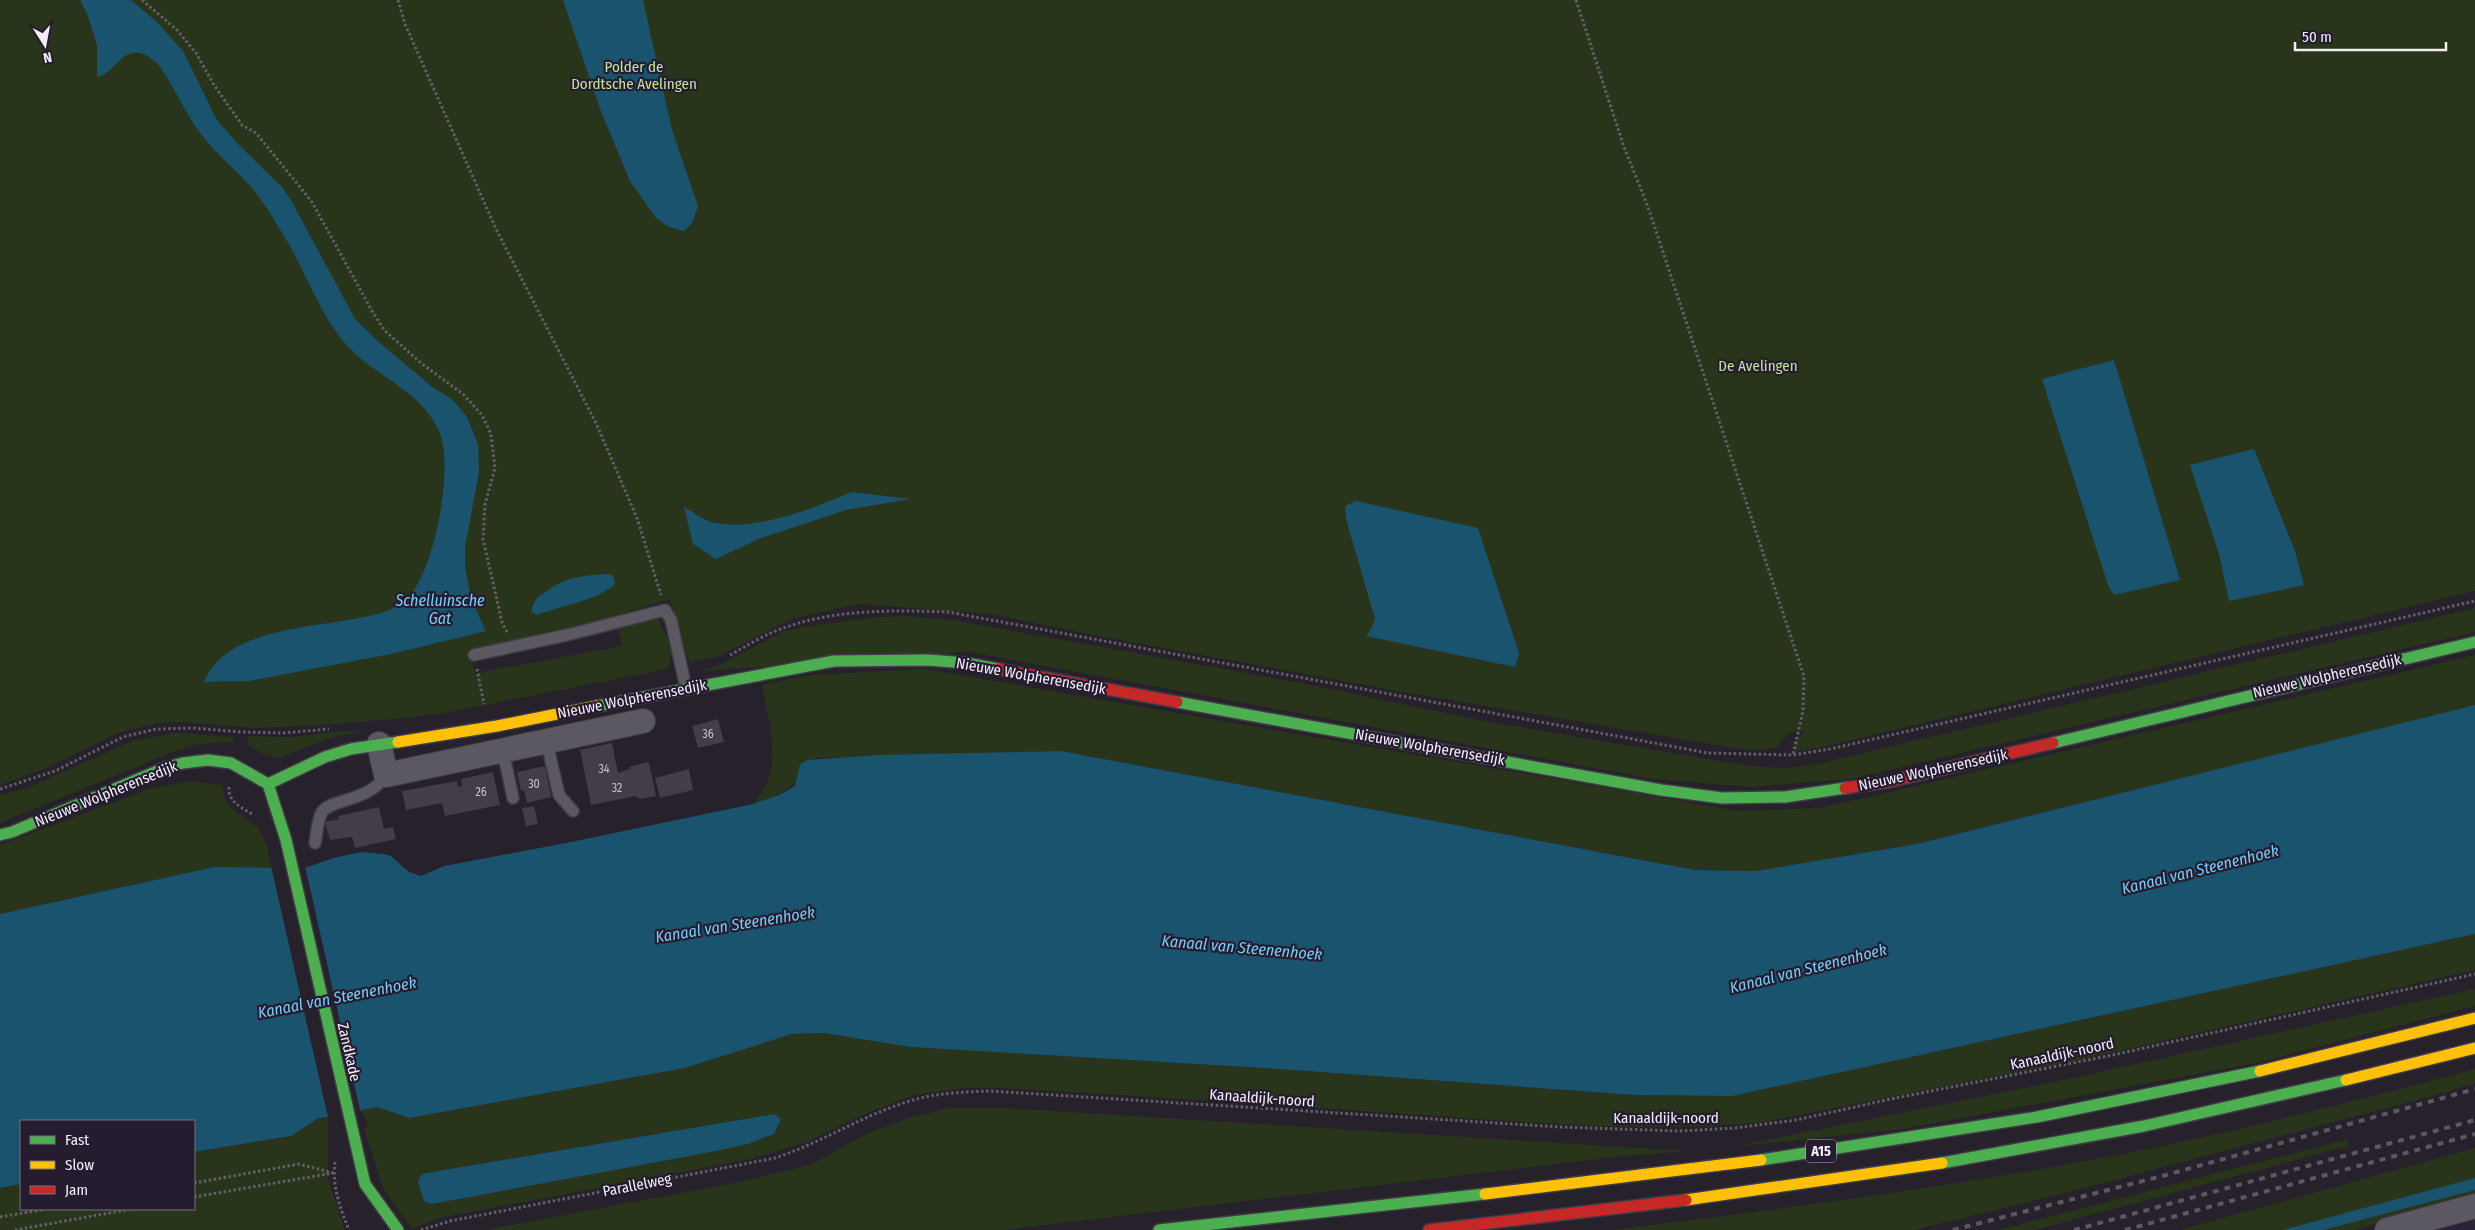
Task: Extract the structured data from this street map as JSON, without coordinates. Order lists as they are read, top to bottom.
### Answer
{
  "streets": {
    "main road": ["Nieuwe Wolpherensedijk", "Zandkade", "A15"],
    "path": ["Kanaaldijk-noord", "Parallelweg"]
  },
  "crossings": [
    ["Nieuwe Wolpherensedijk", "Zandkade"],
    ["Kanaaldijk-noord", "Parallelweg"]
  ],
  "water": ["Schelluinsche Gat", "Kanaal van Steenenhoek"],
  "parks": ["Polder de Dordtsche Avelingen", "De Avelingen"],
  "house_numbers": [
    "36",
    "34",
    "30",
    "32",
    "26"
  ],
  "legend": ["Fast", "Slow", "Jam"],
  "scale_bar": "50 m",
  "north": "bottom"
}
